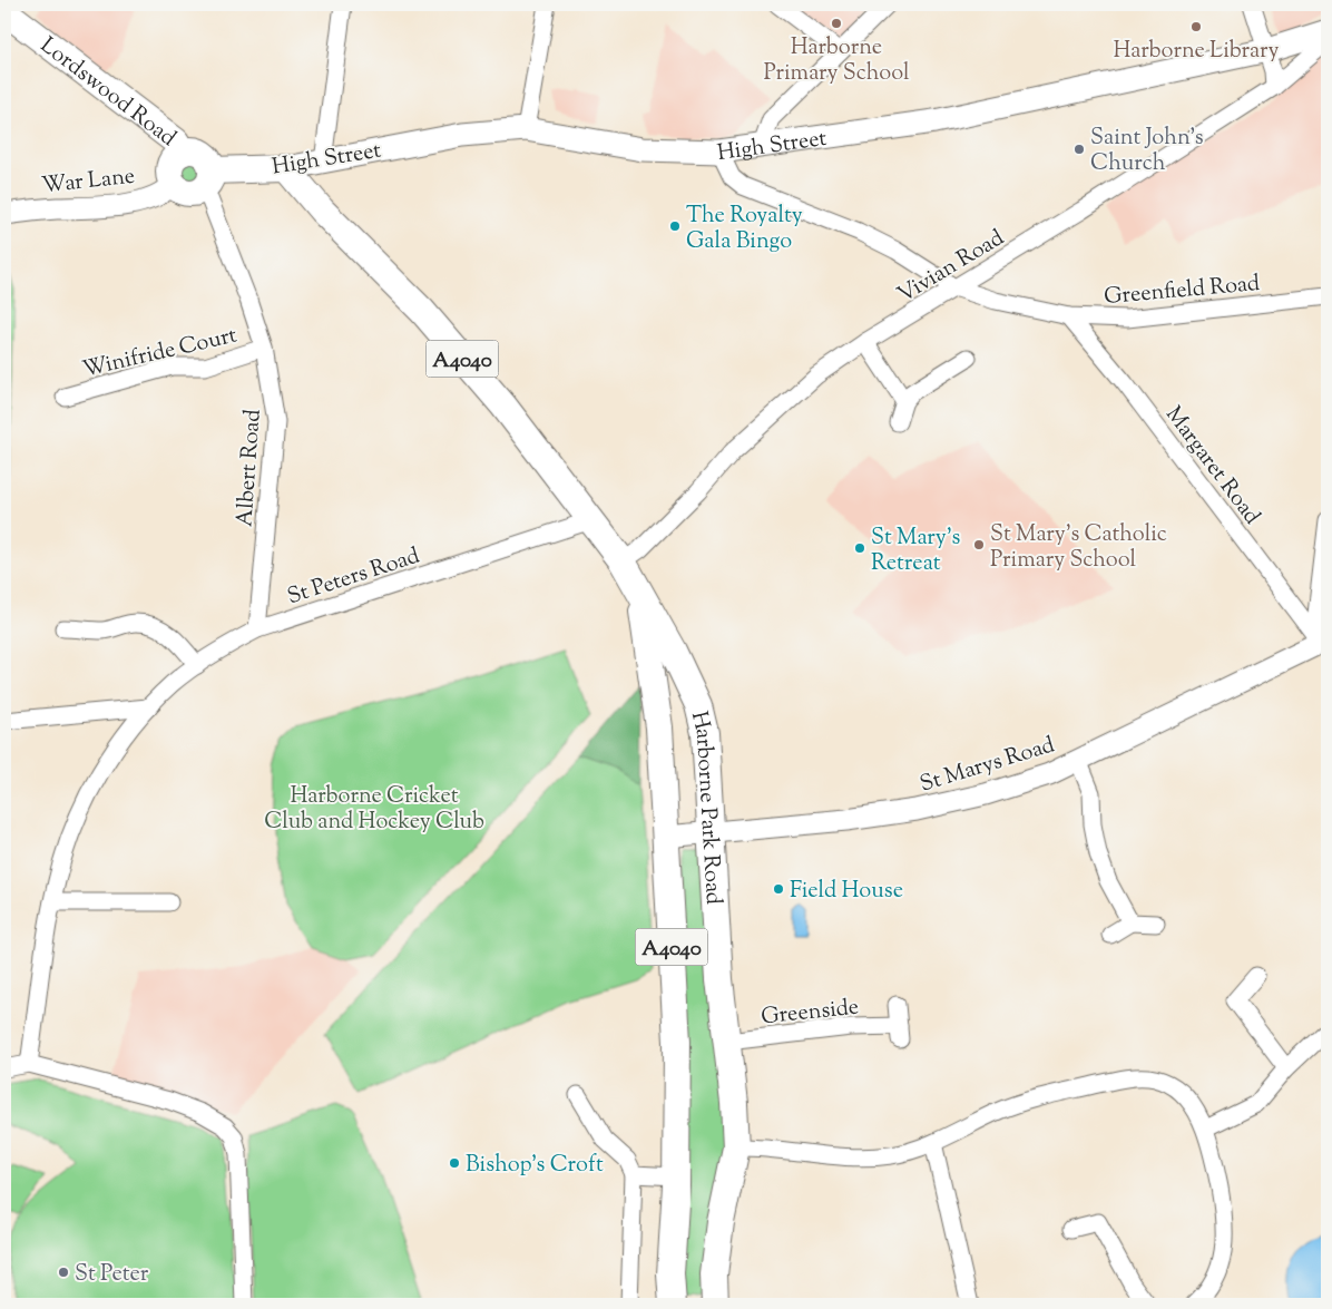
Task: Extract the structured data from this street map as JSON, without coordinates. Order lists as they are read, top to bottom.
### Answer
{
  "streets": {
    "main road": [
      "Lordswood Road",
      "High Street",
      "A4040",
      "Harborne Park Road"
    ],
    "street": [
      "War Lane",
      "Vivian Road",
      "Greenfield Road",
      "Winifride Court",
      "Margaret Road",
      "Albert Road",
      "St Peters Road",
      "St Marys Road",
      "Greenside"
    ]
  },
  "crossings": [
    ["Lordswood Road", "High Street"],
    ["Lordswood Road", "War Lane"],
    ["Lordswood Road", "Albert Road"],
    ["High Street", "War Lane"],
    ["High Street", "Greenfield Road"],
    ["High Street", "Albert Road"],
    ["High Street", "Harborne Park Road"],
    ["War Lane", "Albert Road"],
    ["Vivian Road", "Greenfield Road"],
    ["Vivian Road", "Harborne Park Road"],
    ["Greenfield Road", "Margaret Road"],
    ["Winifride Court", "Albert Road"],
    ["Margaret Road", "St Marys Road"],
    ["Albert Road", "St Peters Road"],
    ["St Peters Road", "Harborne Park Road"],
    ["St Marys Road", "Harborne Park Road"],
    ["Harborne Park Road", "Greenside"]
  ],
  "parks": ["Harborne Cricket Club and Hockey Club"],
  "places": [
    "Harborne Primary School",
    "Harborne Library",
    "Saint John's Church",
    "The Royalty Gala Bingo",
    "St Mary's Catholic Primary School",
    "St Mary's Retreat",
    "Field House",
    "Bishop's Croft",
    "St Peter"
  ]
}
